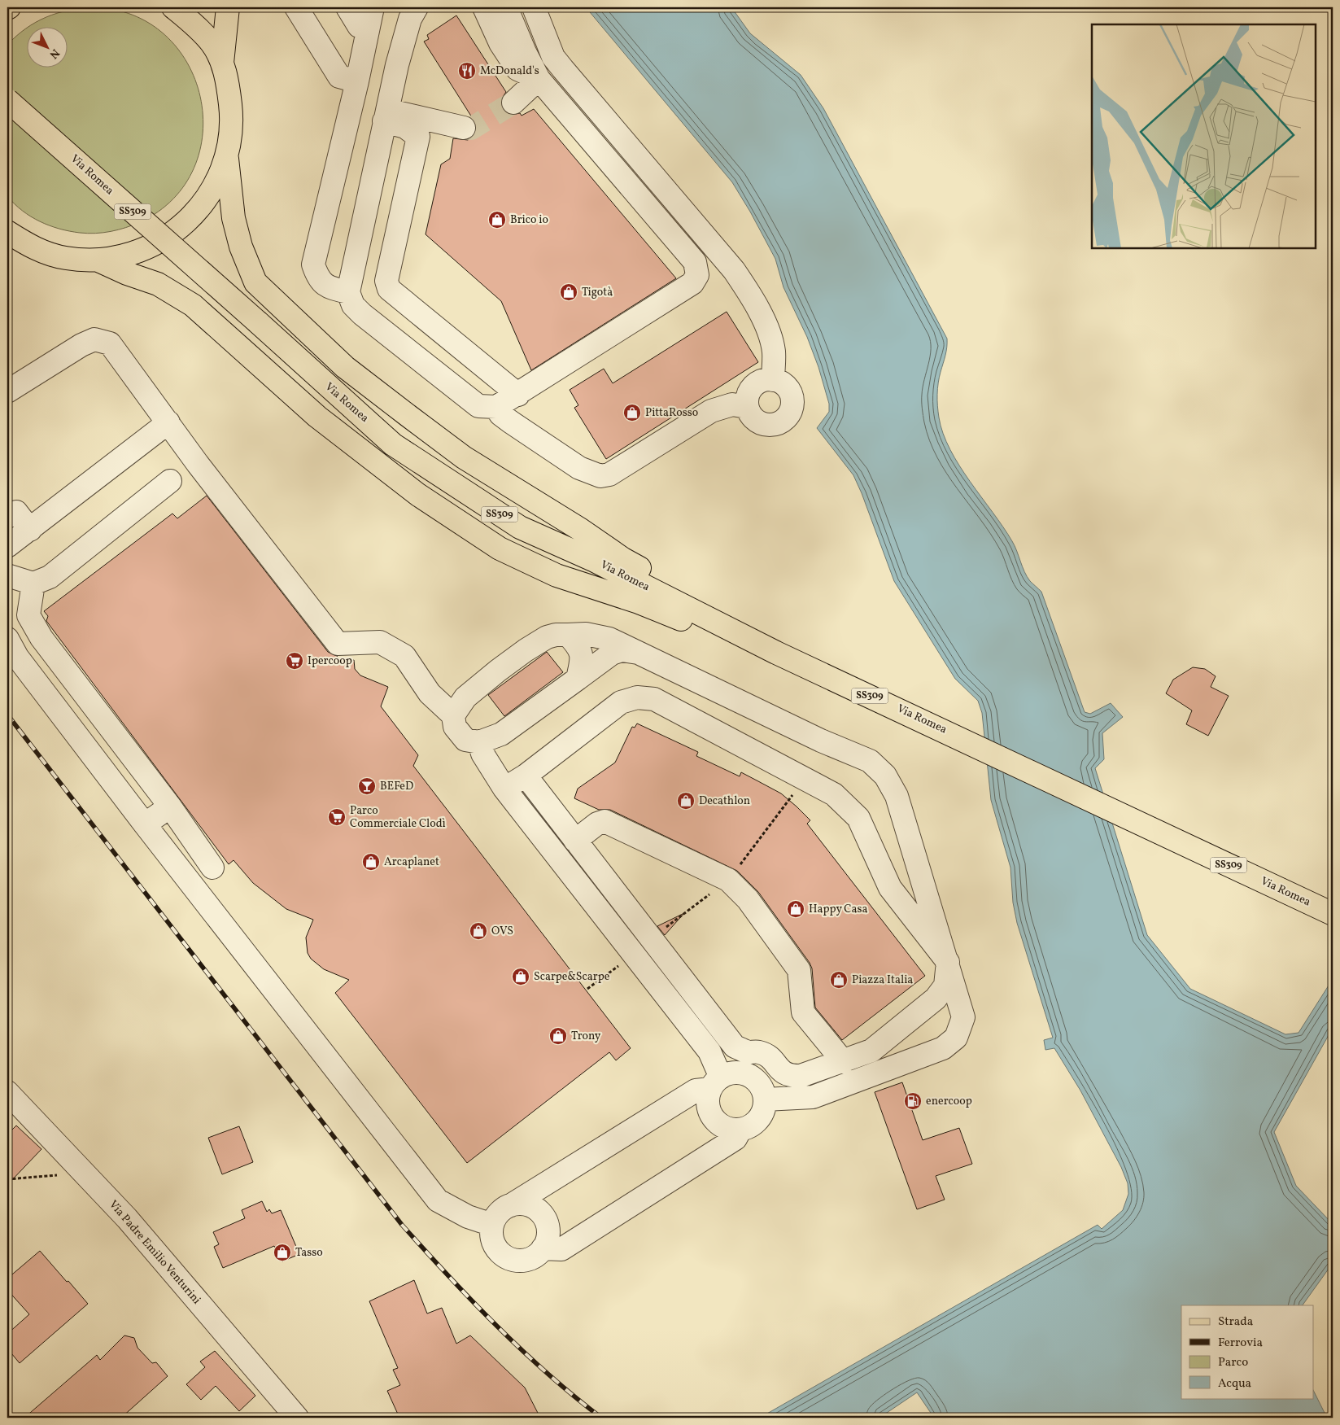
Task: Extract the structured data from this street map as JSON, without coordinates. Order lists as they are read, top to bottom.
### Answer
{
  "streets": {
    "main road": ["Via Romea", "SS309"],
    "street": ["Via Padre Emilio Venturini"]
  },
  "places": {
    "restaurant": ["McDonald's"],
    "shop": [
      "Brico io",
      "Tigotà",
      "PittaRosso",
      "Decathlon",
      "Arcaplanet",
      "Happy Casa",
      "OVS",
      "Scarpe&Scarpe",
      "Piazza Italia",
      "Trony",
      "Tasso"
    ],
    "supermarket": ["Ipercoop", "Parco Commerciale Clodì"],
    "bar": ["BEFeD"],
    "fuel station": ["enercoop"]
  },
  "legend": [
    "Strada",
    "Ferrovia",
    "Parco",
    "Acqua"
  ],
  "north": "bottom right"
}
